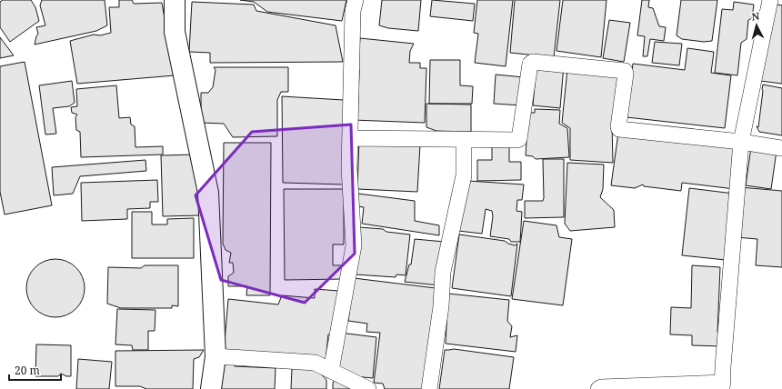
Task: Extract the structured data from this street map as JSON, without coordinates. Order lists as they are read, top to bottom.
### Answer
{
  "scale_bar": "20 m",
  "north": "top"
}
